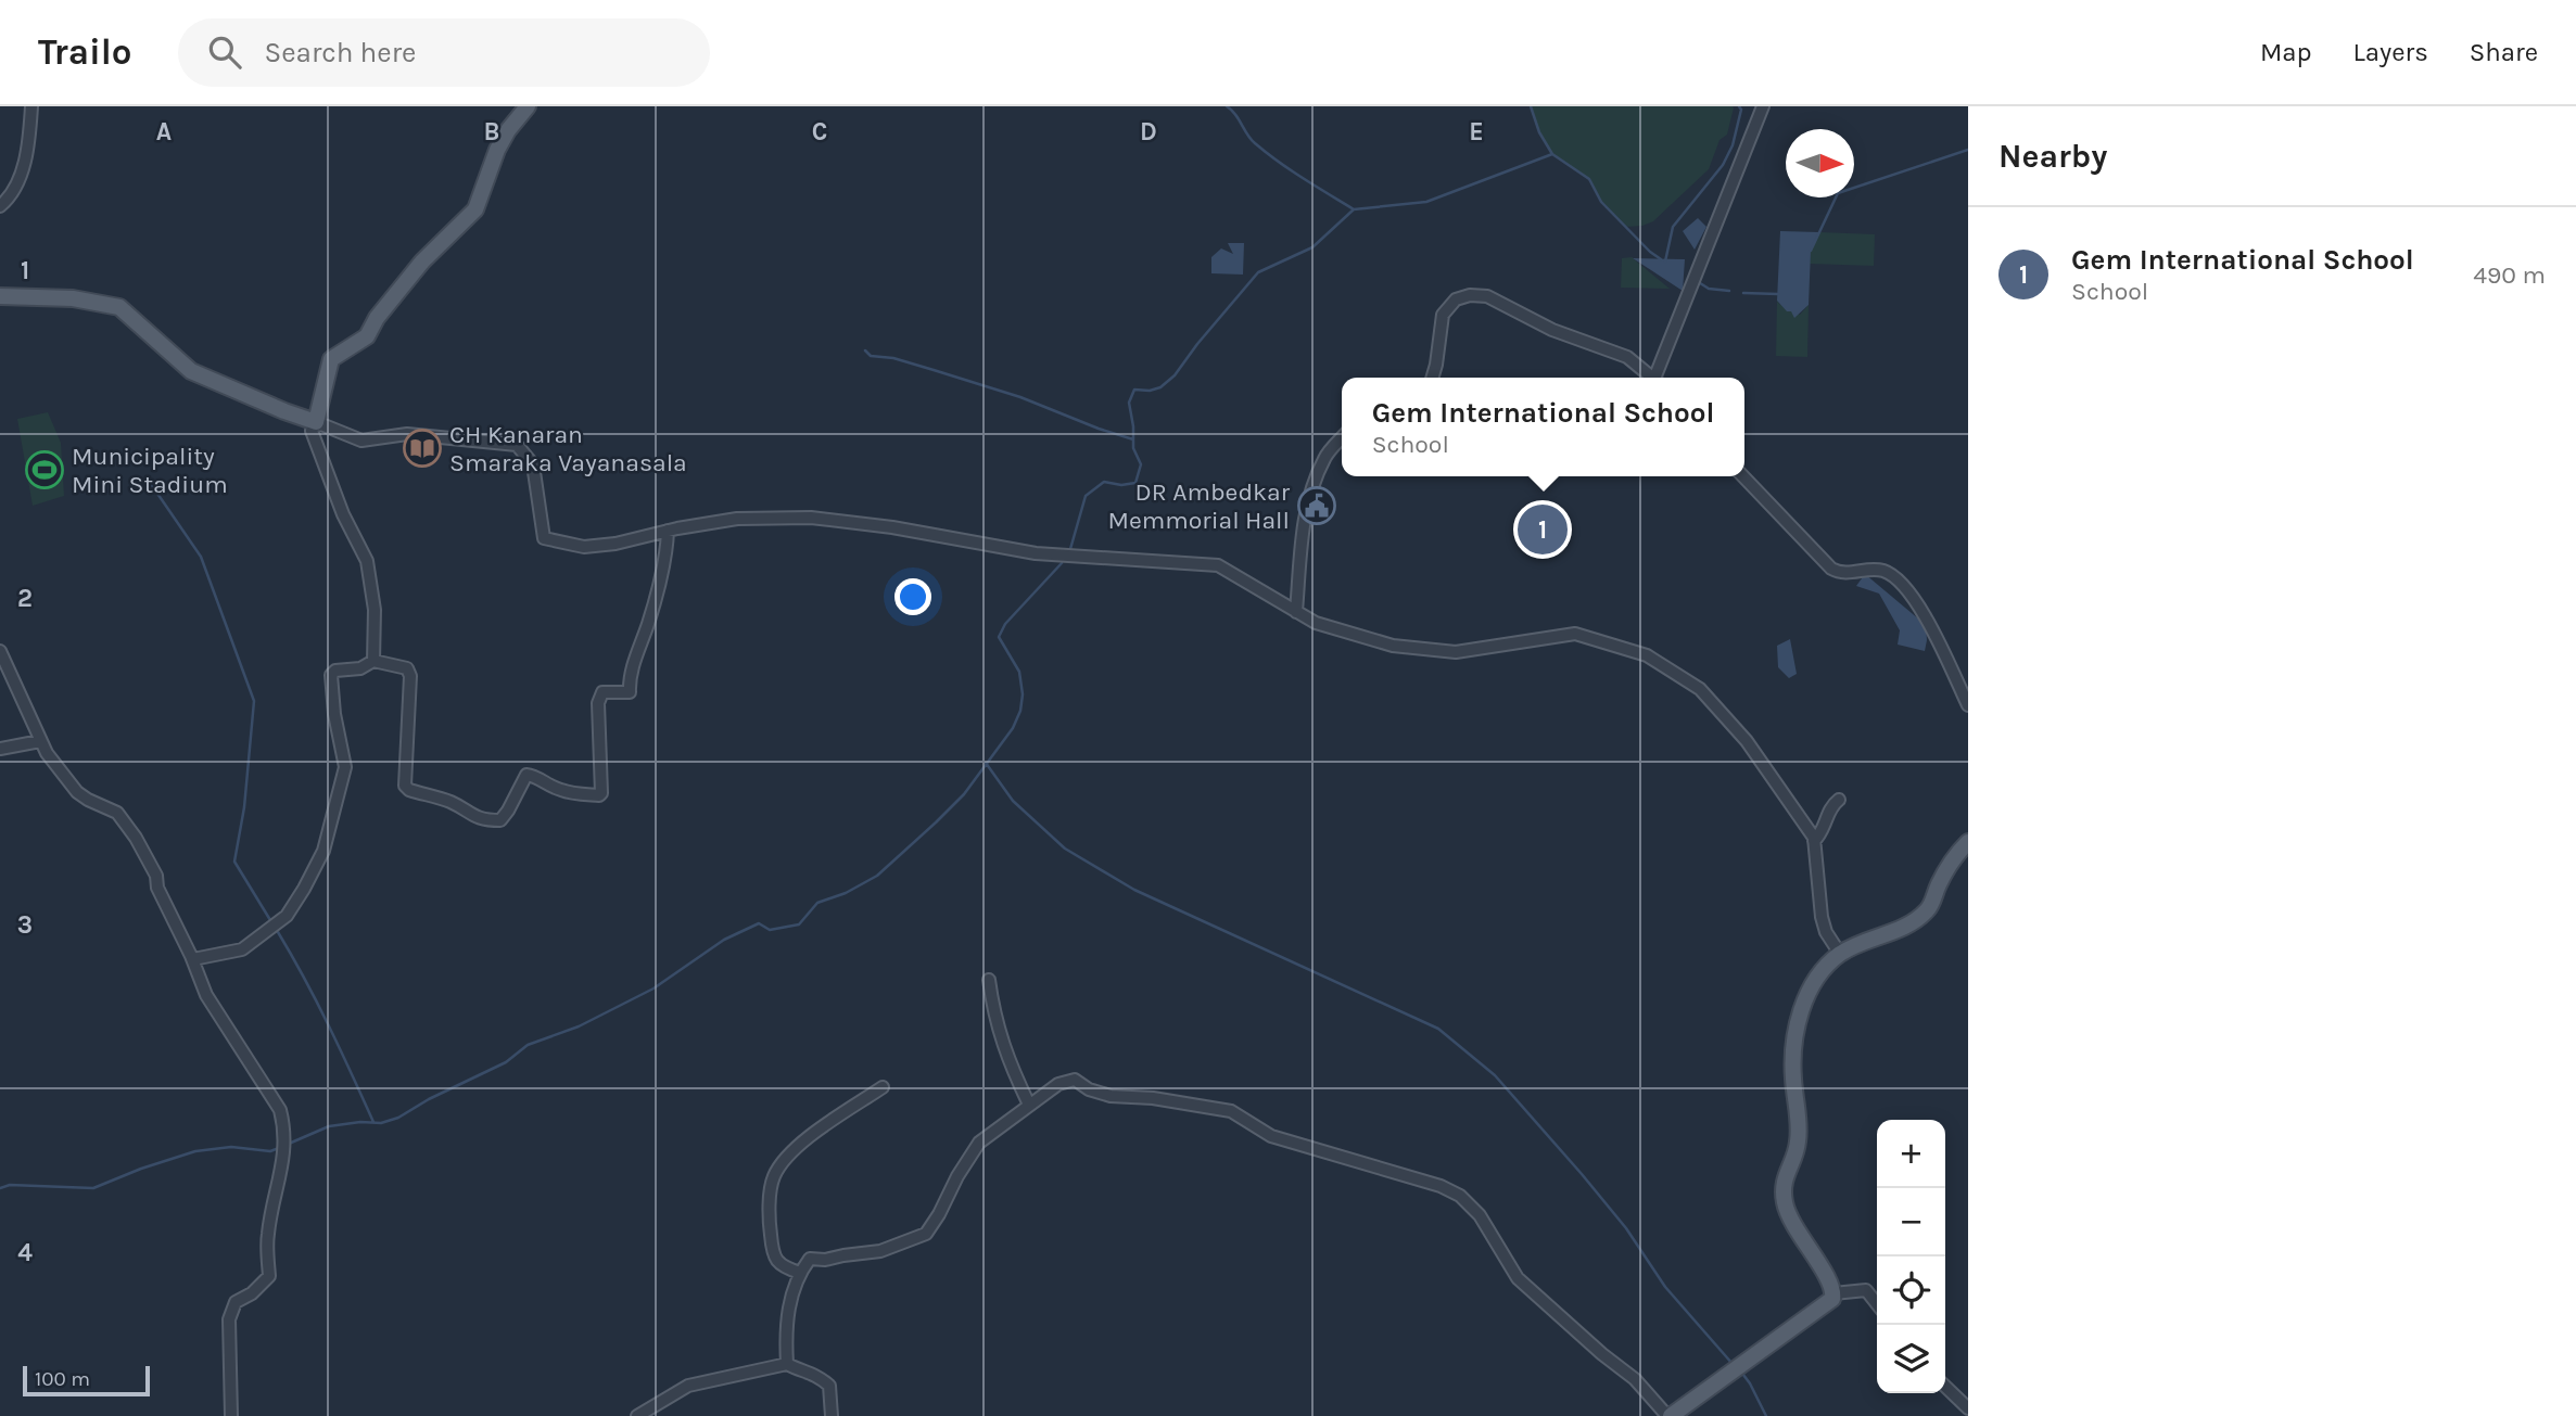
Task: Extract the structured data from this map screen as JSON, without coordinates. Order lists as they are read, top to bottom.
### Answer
{
  "places": {
    "library": ["CH Kanaran Smaraka Vayanasala"],
    "sports": ["Municipality Mini Stadium"],
    "public building": ["DR Ambedkar Memmorial Hall"]
  },
  "scale_bar": "100 m",
  "north": "right",
  "page": {
    "header": "Trailo",
    "search": "Search here",
    "nav": ["Map", "Layers", "Share"],
    "heading": "Nearby",
    "list": [
      {
        "mark": "1",
        "name": "Gem International School",
        "note": "School",
        "value": "490 m"
      }
    ],
    "popup": ["Gem International School", "School"],
    "pins": "1",
    "map_buttons": ["+", "−"],
    "scale": "100 m"
  },
  "grid": {
    "columns": [
      "A",
      "B",
      "C",
      "D",
      "E"
    ],
    "rows": [
      "1",
      "2",
      "3",
      "4"
    ]
  }
}
